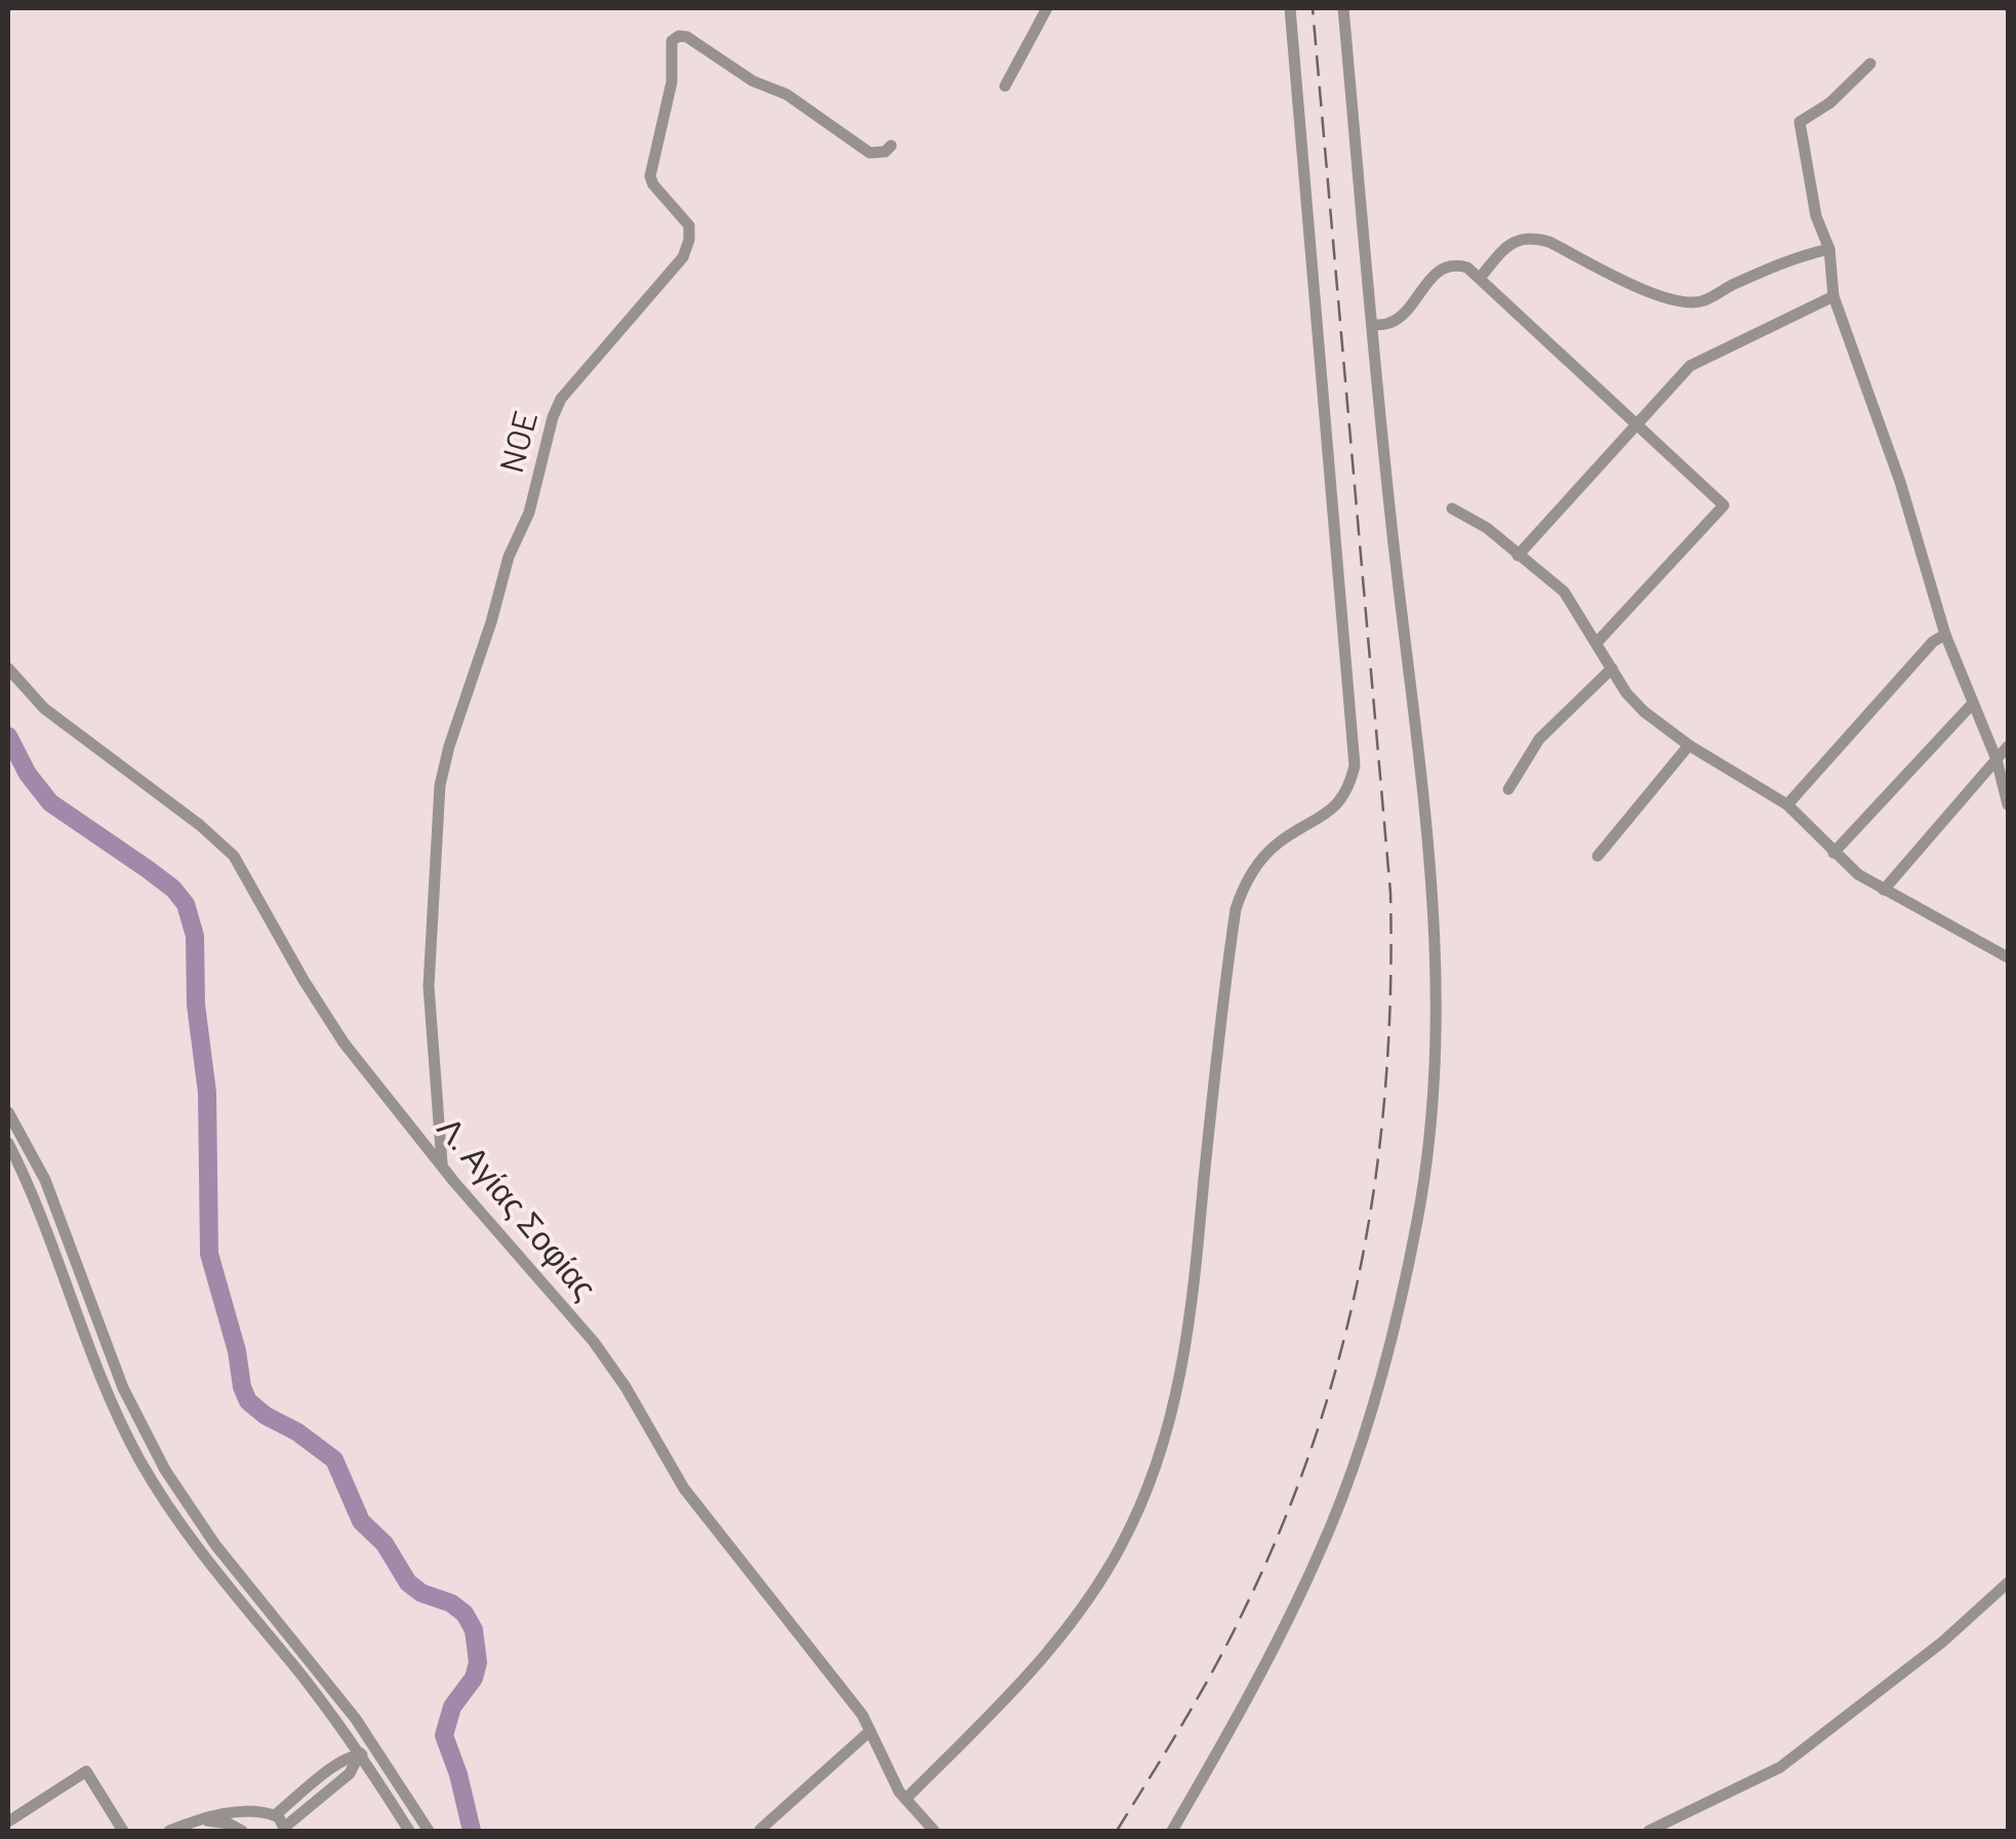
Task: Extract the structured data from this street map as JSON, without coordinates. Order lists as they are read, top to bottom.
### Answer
{
  "streets": {
    "street": ["NOE", "Λ. Αγίας Σοφίας"]
  },
  "crossings": [
    ["NOE", "Λ. Αγίας Σοφίας"]
  ]
}
